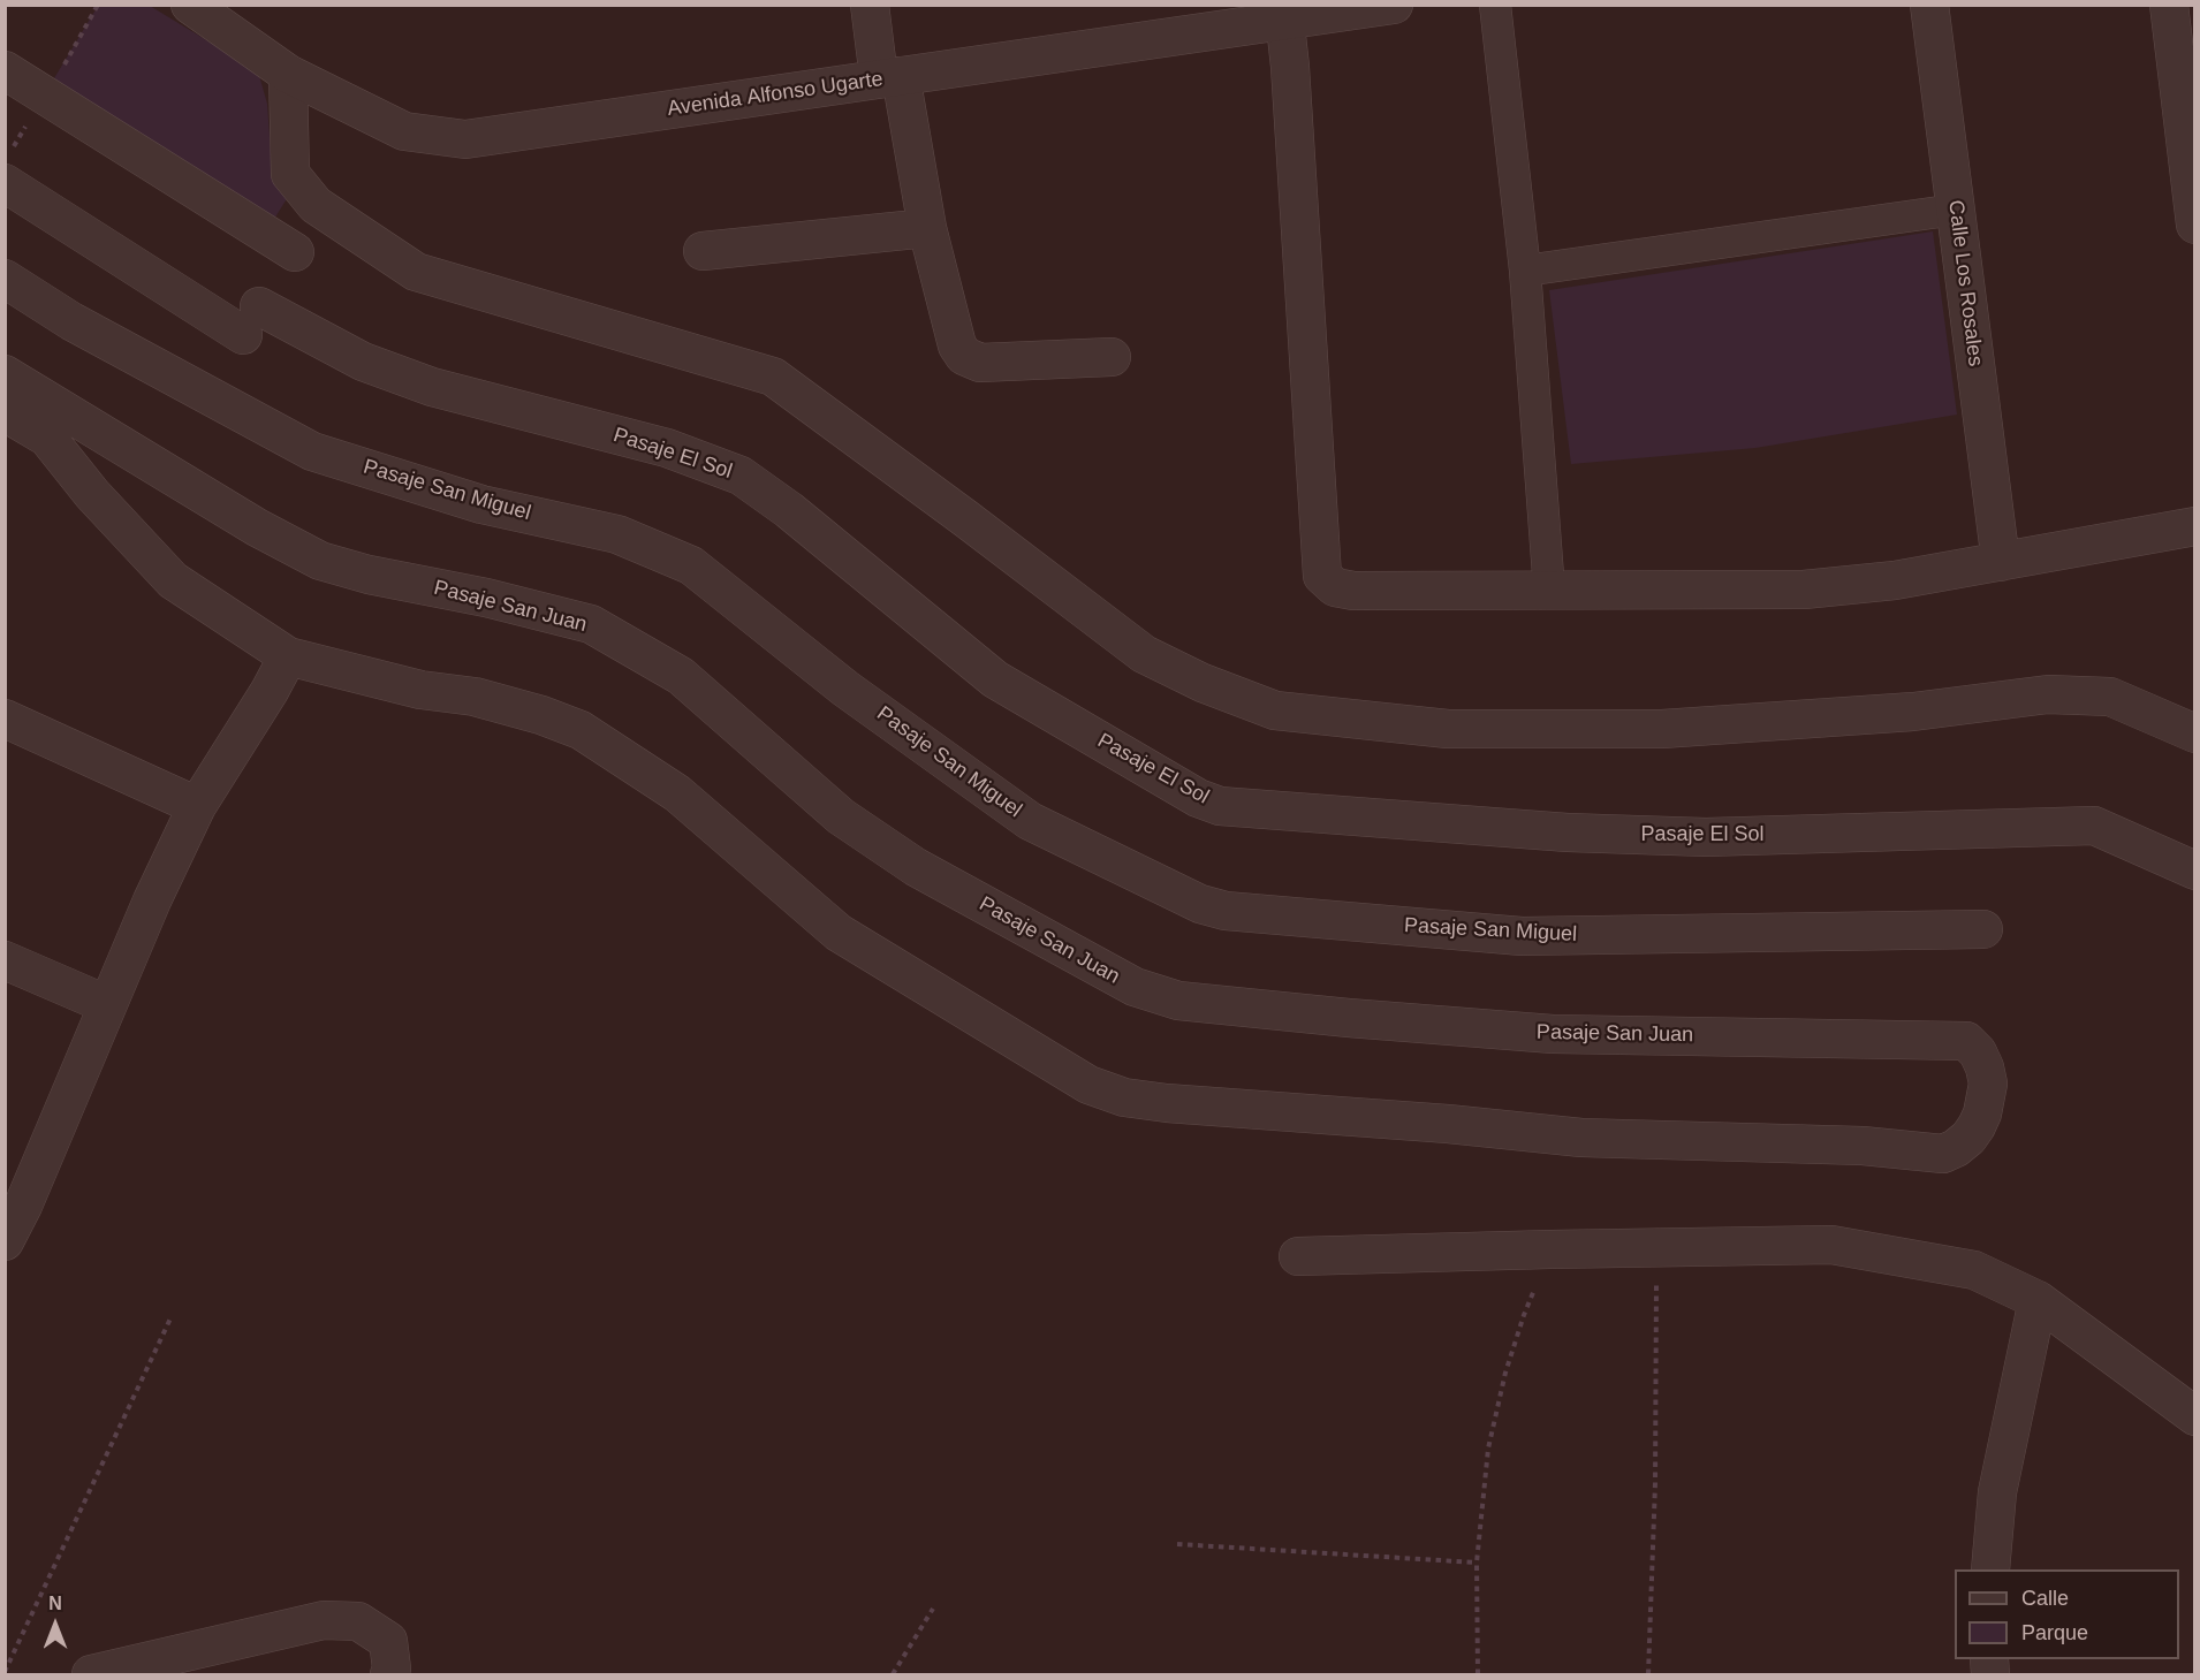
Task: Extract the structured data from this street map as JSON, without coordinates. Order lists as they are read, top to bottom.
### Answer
{
  "streets": {
    "street": [
      "Avenida Alfonso Ugarte",
      "Calle Los Rosales",
      "Pasaje El Sol",
      "Pasaje San Miguel",
      "Pasaje San Juan"
    ]
  },
  "legend": ["Calle", "Parque"],
  "north": "top"
}
